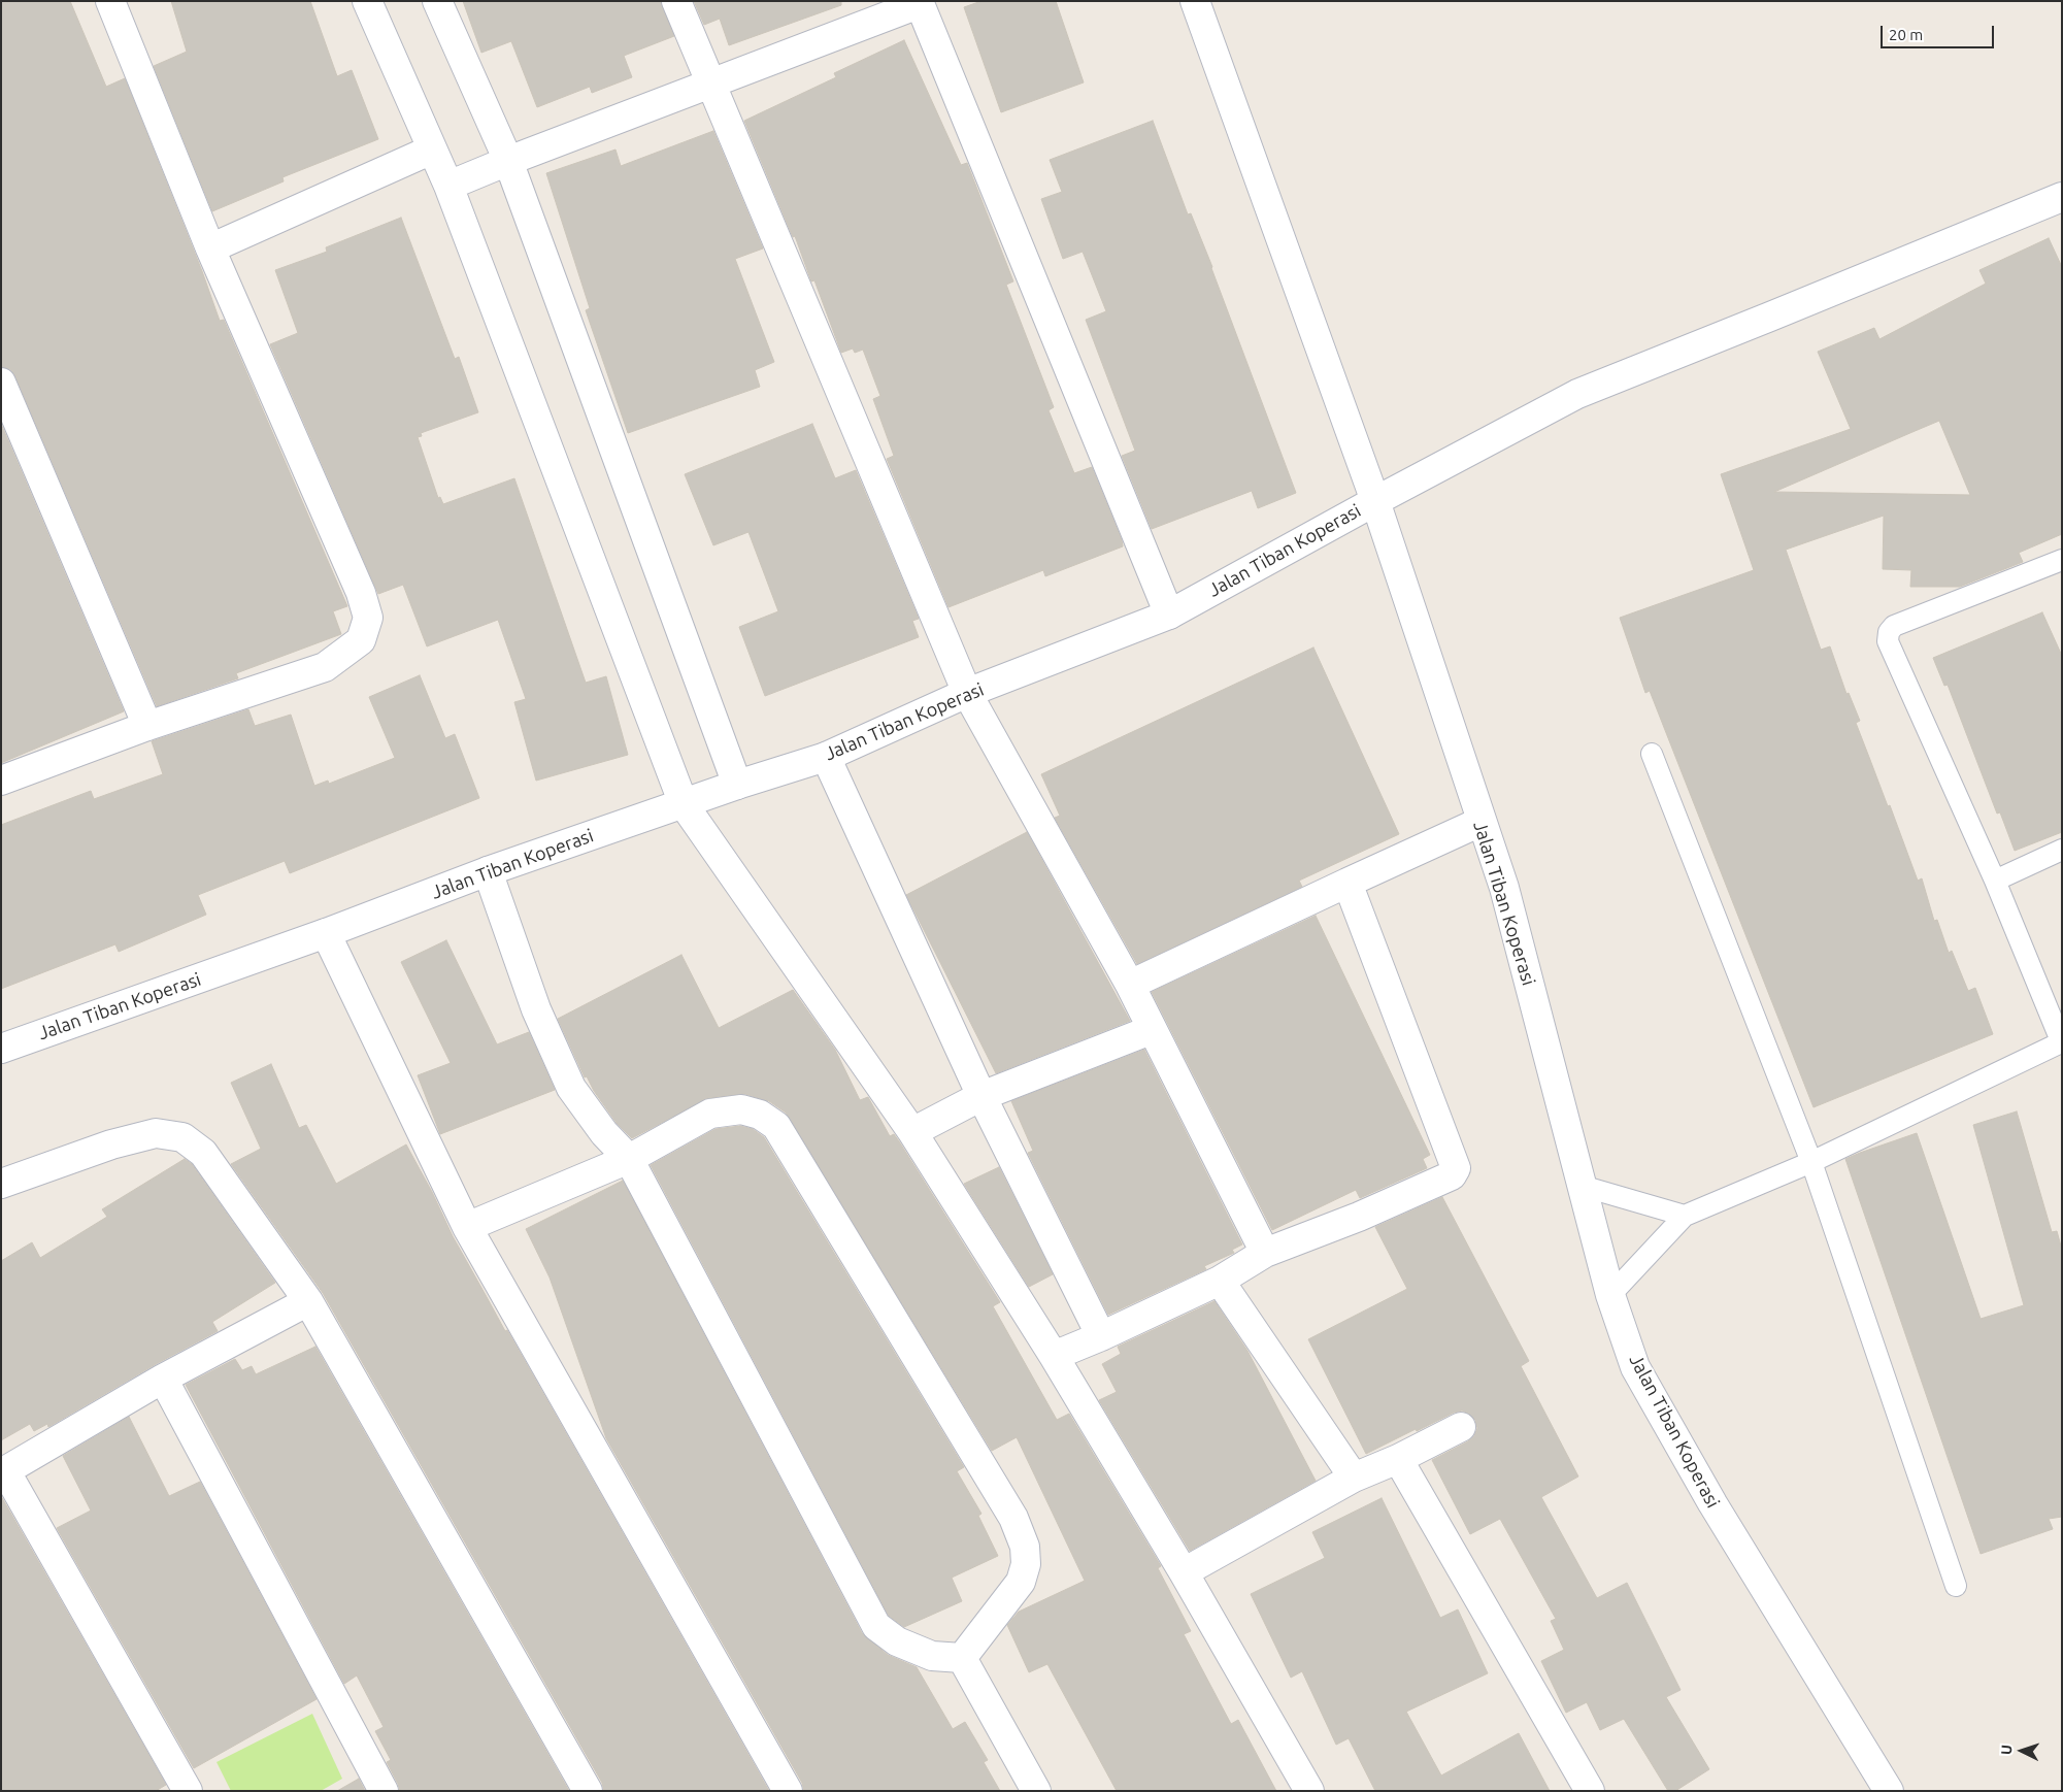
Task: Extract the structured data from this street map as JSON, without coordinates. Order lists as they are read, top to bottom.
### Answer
{
  "streets": {
    "street": ["Jalan Tiban Koperasi"]
  },
  "scale_bar": "20 m",
  "north": "left"
}
